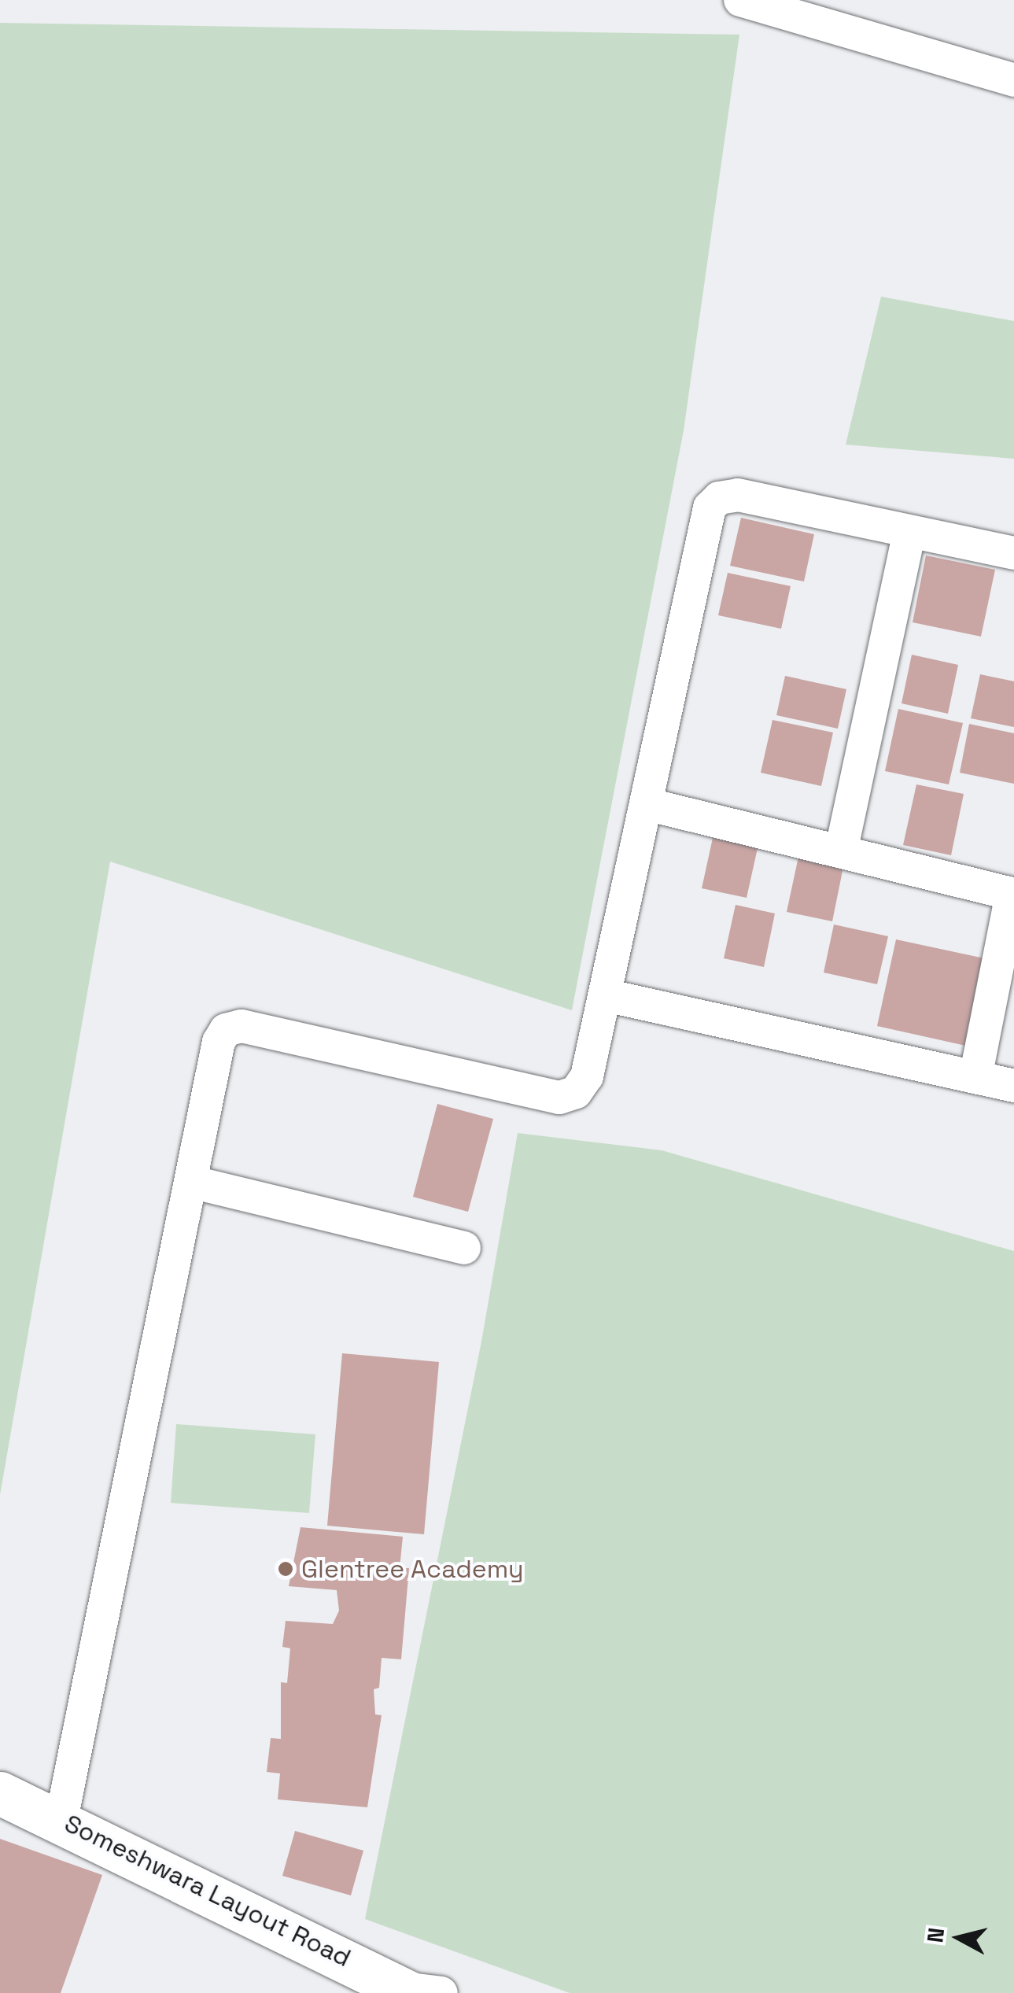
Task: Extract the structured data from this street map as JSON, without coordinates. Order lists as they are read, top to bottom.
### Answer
{
  "streets": {
    "street": ["Someshwara Layout Road"]
  },
  "places": ["Glentree Academy"],
  "north": "left"
}
